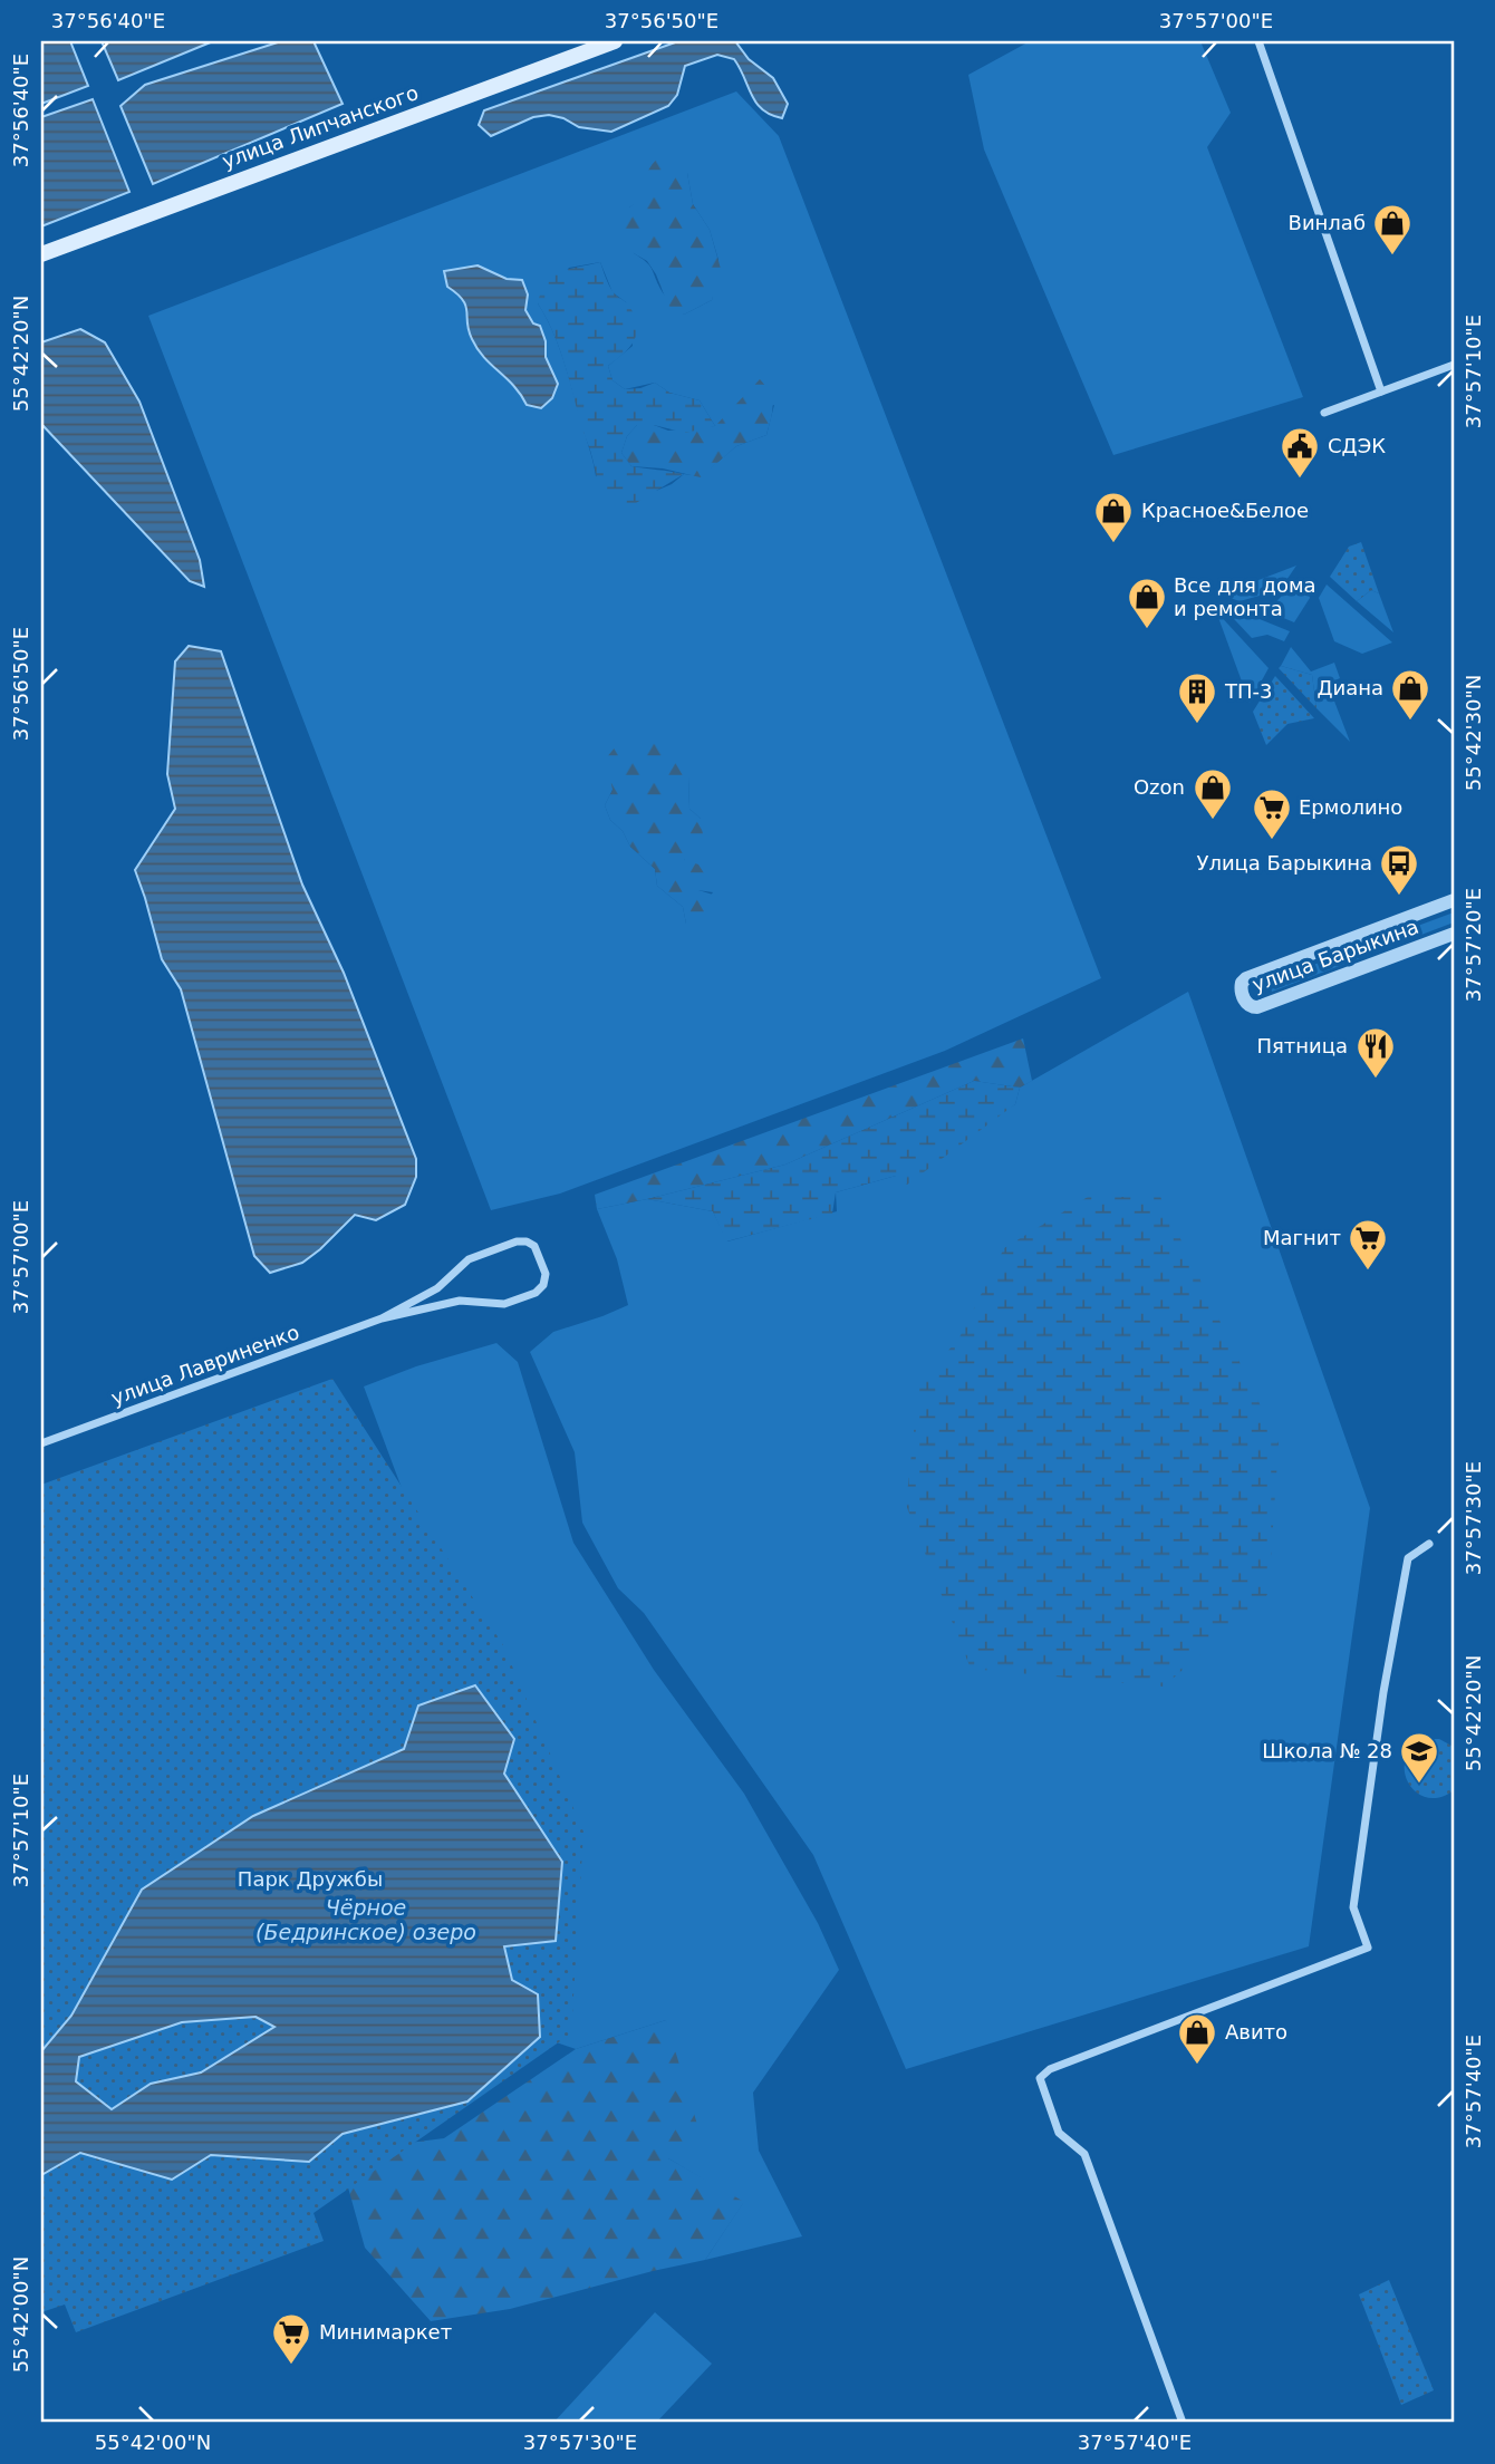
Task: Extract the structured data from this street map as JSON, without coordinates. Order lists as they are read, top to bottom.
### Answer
{
  "streets": {
    "main road": ["улица Липчанского"],
    "street": ["улица Барыкина", "улица Лавриненко"]
  },
  "water": ["Чёрное (Бедринское) озеро"],
  "parks": ["Парк Дружбы"],
  "places": {
    "shop": [
      "Винлаб",
      "Красное&Белое",
      "Все для дома и ремонта",
      "Диана",
      "Ozon",
      "Авито"
    ],
    "public building": ["СДЭК"],
    "building": ["ТП-3"],
    "supermarket": ["Ермолино", "Магнит", "Минимаркет"],
    "bus stop": ["Улица Барыкина"],
    "restaurant": ["Пятница"],
    "school or university": ["Школа № 28"]
  },
  "coordinates": [
    "37°56'40\"E",
    "37°56'50\"E",
    "37°57'00\"E",
    "55°42'20\"N",
    "37°57'10\"E",
    "55°42'30\"N",
    "37°57'20\"E",
    "37°57'30\"E",
    "37°57'40\"E",
    "55°42'00\"N"
  ]
}
